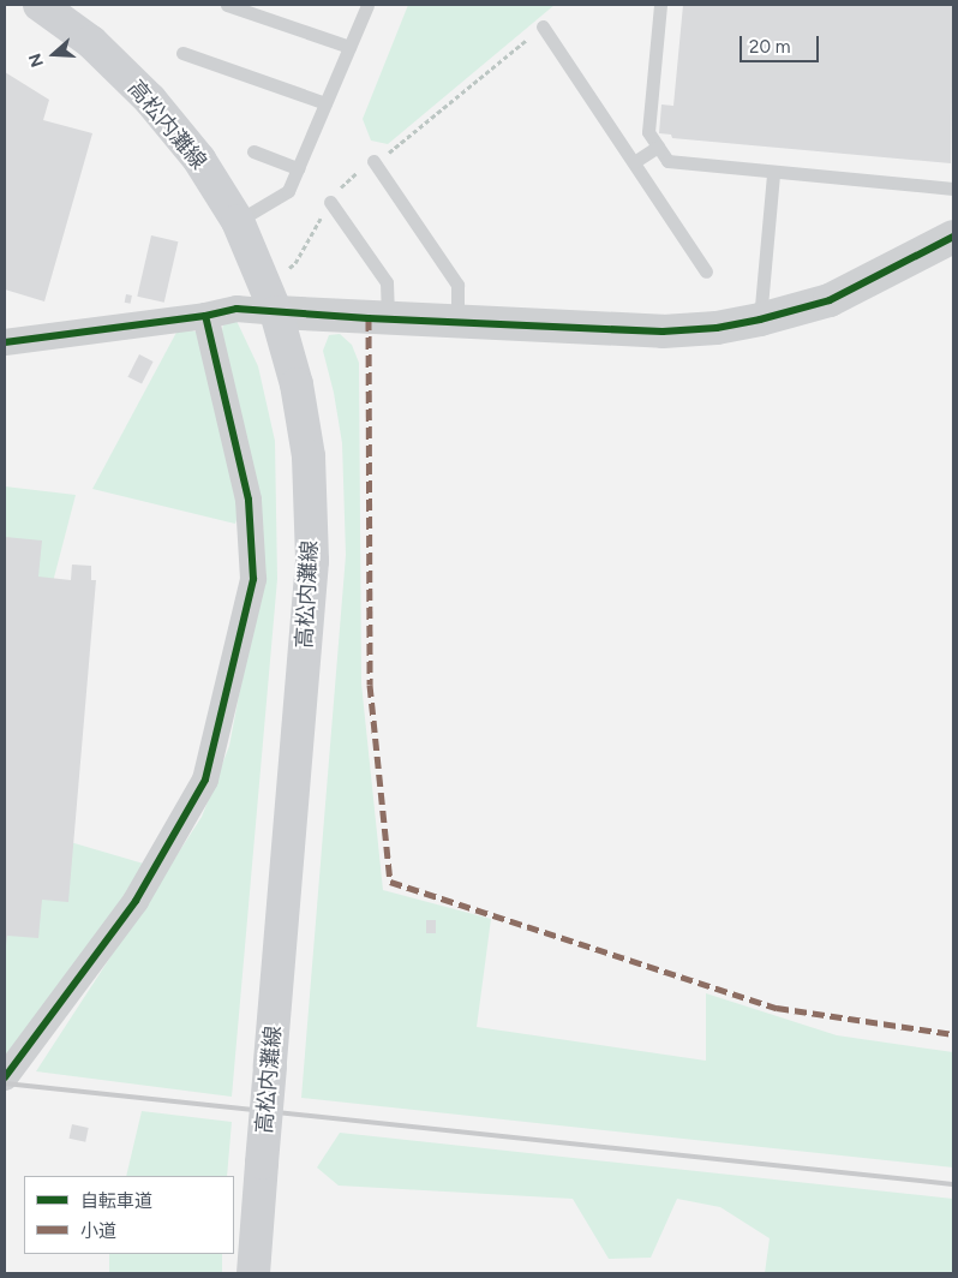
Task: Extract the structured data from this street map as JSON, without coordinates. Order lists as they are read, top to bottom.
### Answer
{
  "streets": {
    "main road": ["高松内灘線"]
  },
  "legend": ["自転車道", "小道"],
  "scale_bar": "20 m",
  "north": "left"
}
